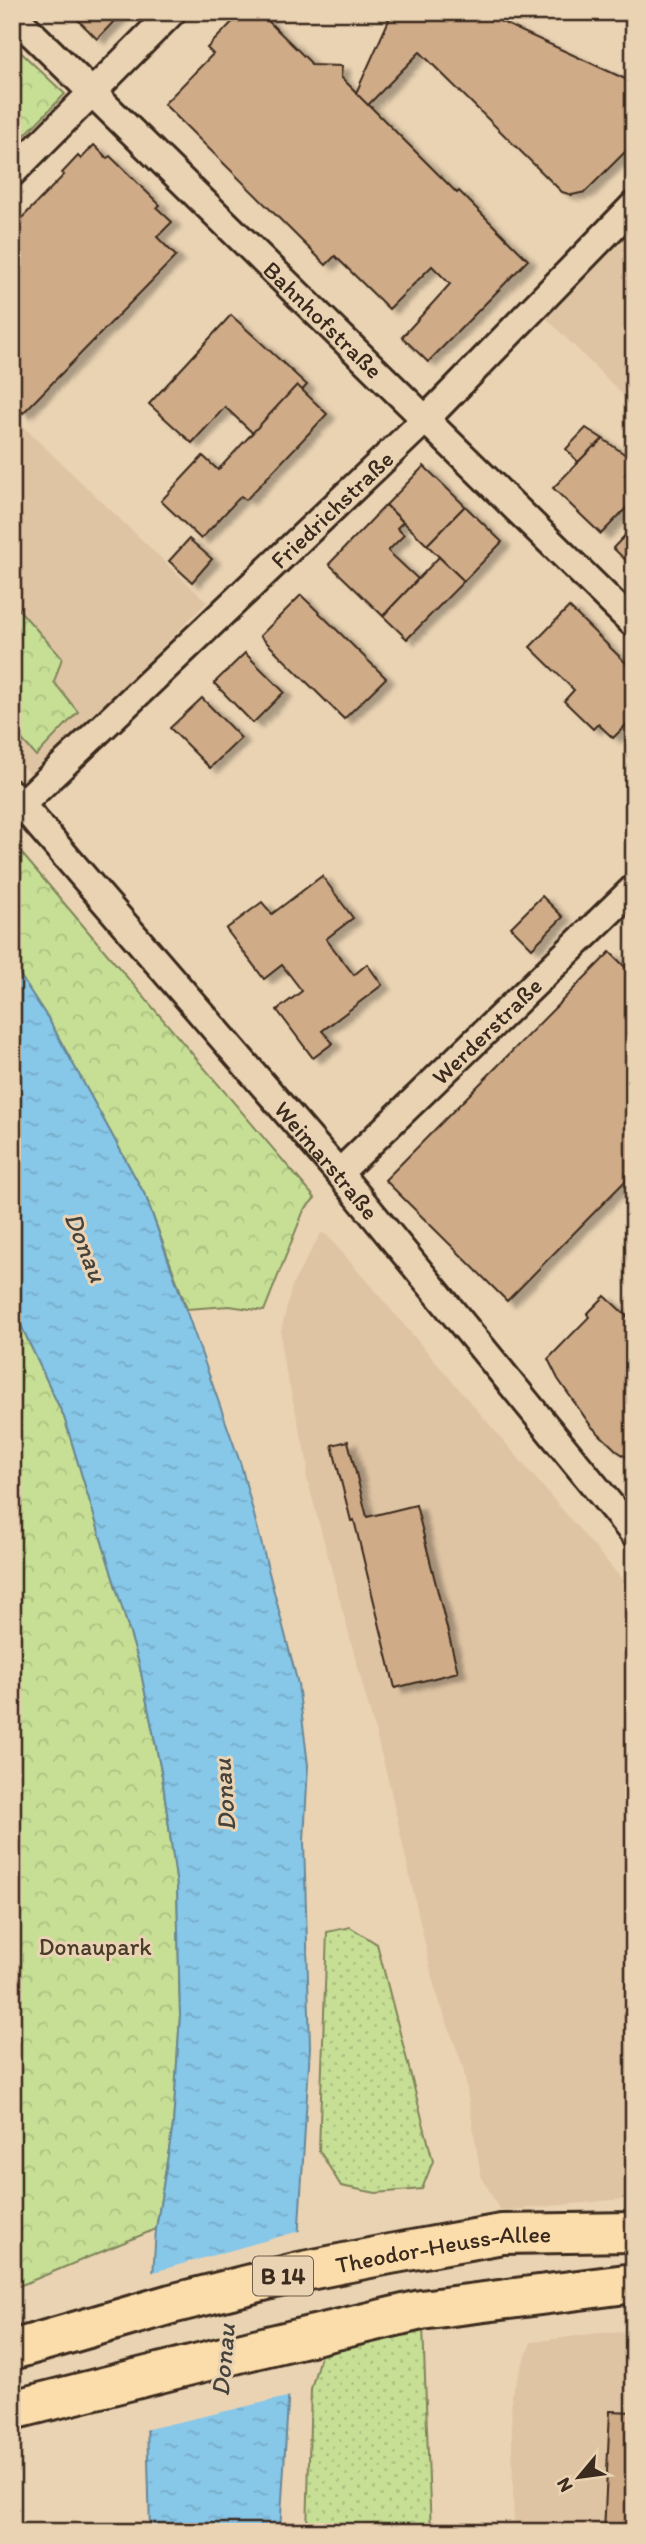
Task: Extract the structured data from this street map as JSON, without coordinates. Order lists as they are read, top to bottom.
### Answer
{
  "streets": {
    "main road": ["Theodor-Heuss-Allee", "B 14"],
    "street": [
      "Bahnhofstraße",
      "Friedrichstraße",
      "Werderstraße",
      "Weimarstraße"
    ]
  },
  "crossings": [
    ["Bahnhofstraße", "Friedrichstraße"],
    ["Friedrichstraße", "Weimarstraße"],
    ["Werderstraße", "Weimarstraße"]
  ],
  "water": ["Donau"],
  "parks": ["Donaupark"],
  "north": "bottom left"
}
